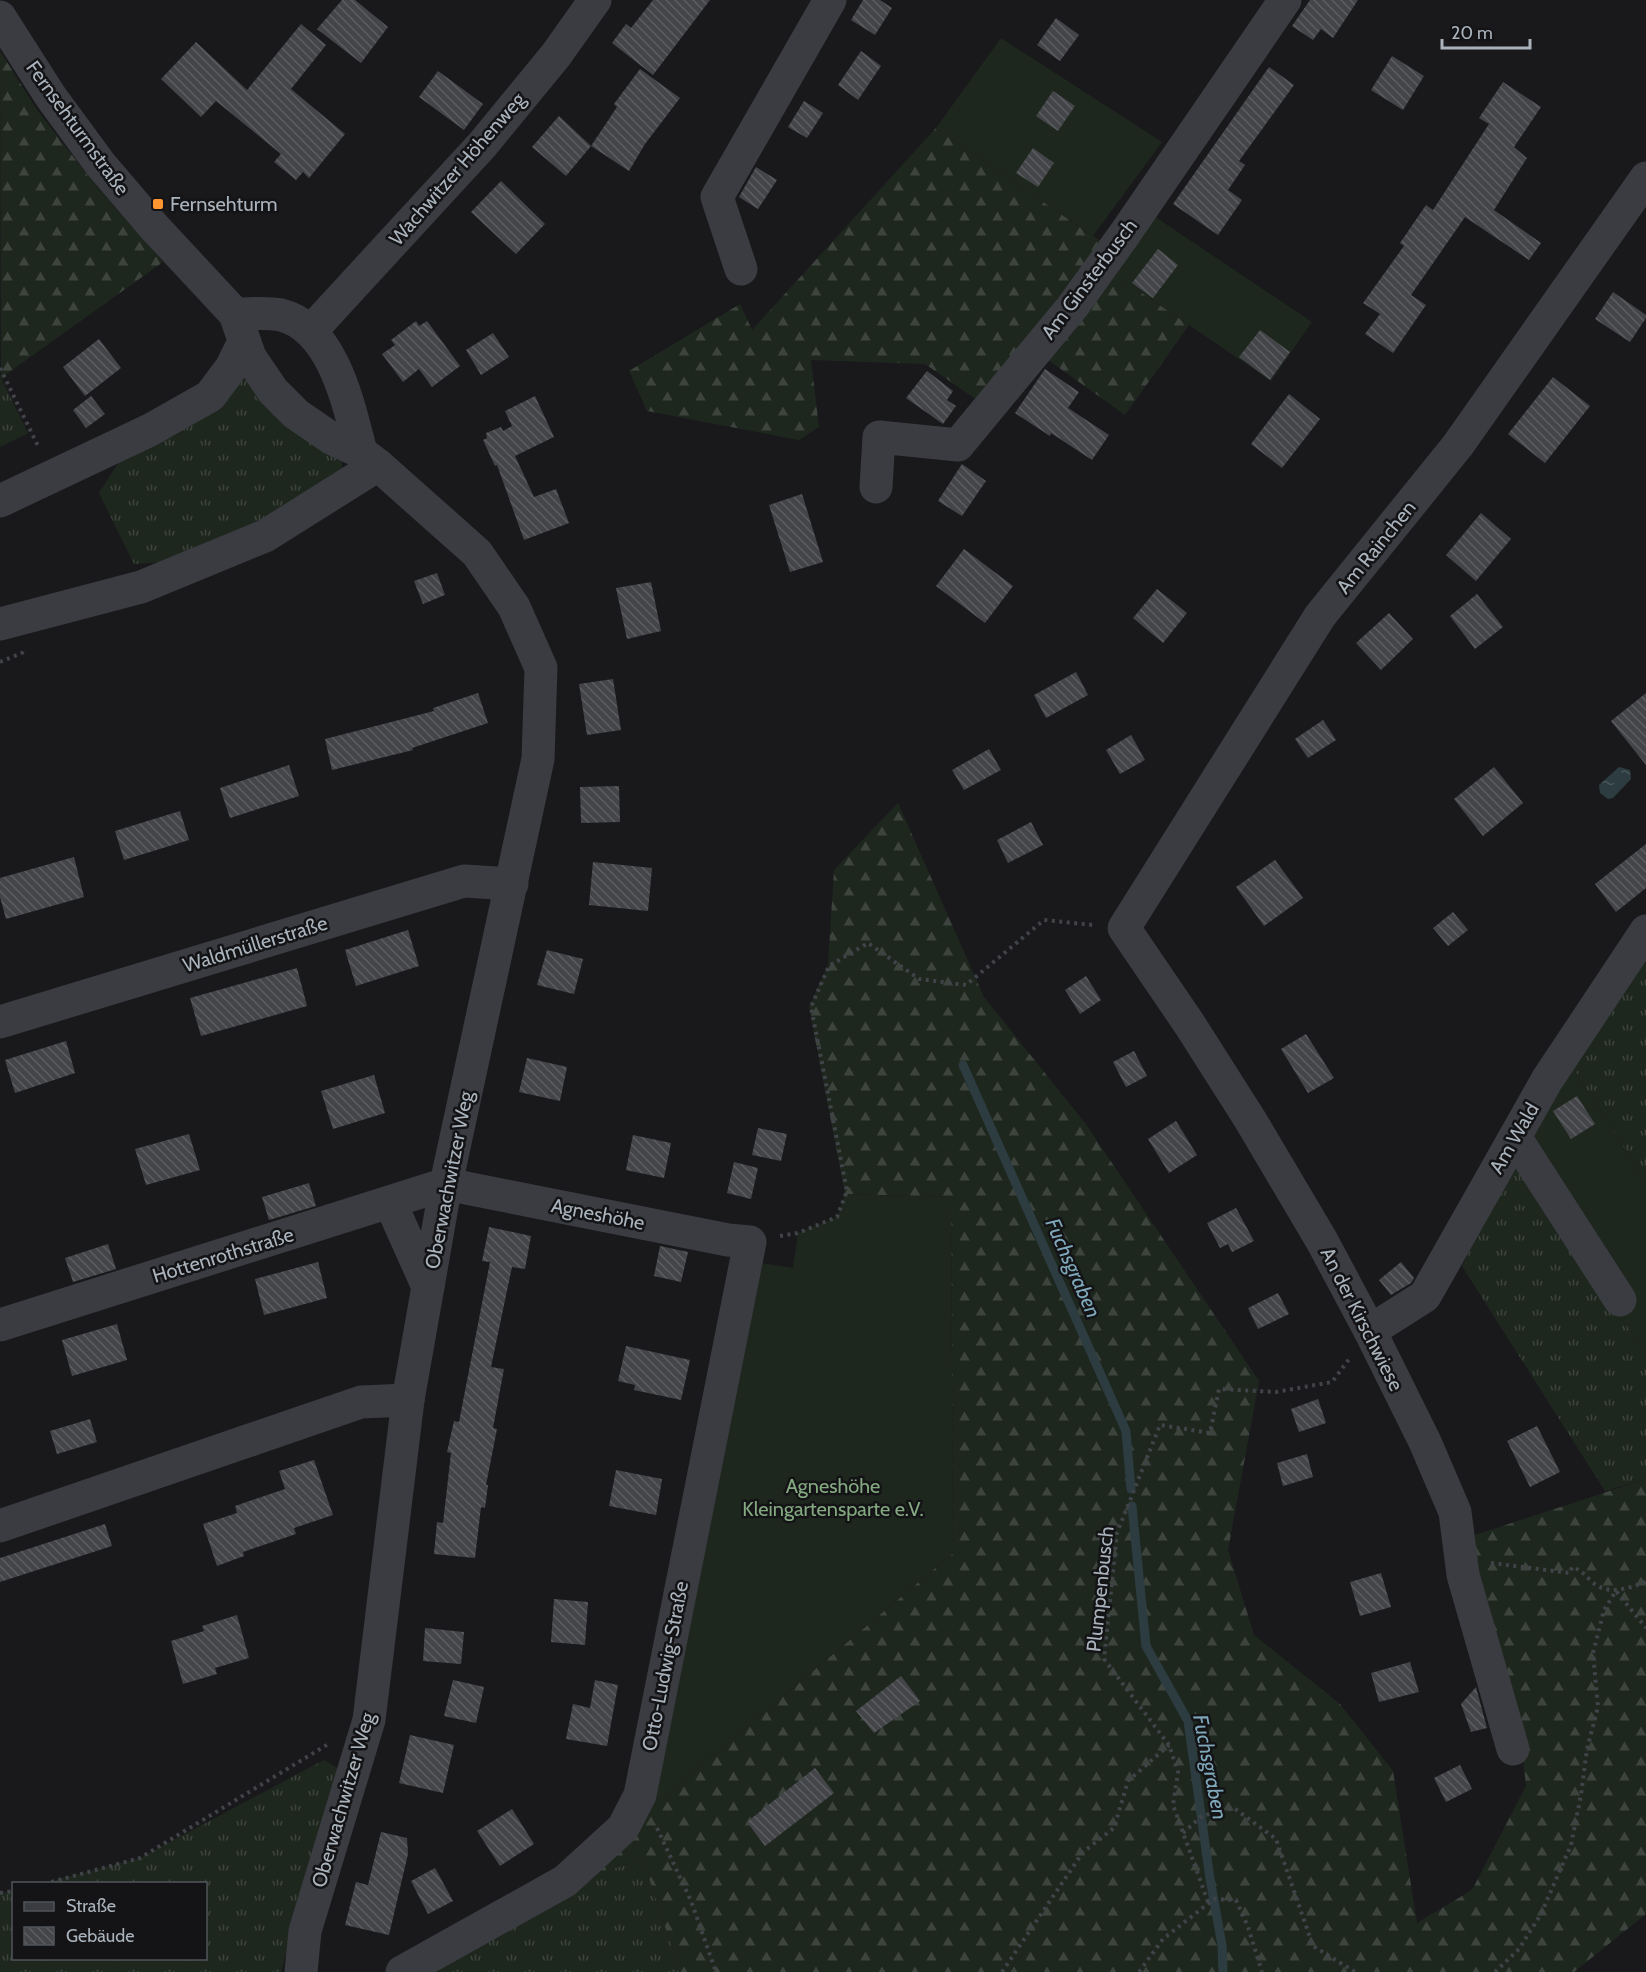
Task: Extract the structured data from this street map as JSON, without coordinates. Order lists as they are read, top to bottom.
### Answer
{
  "streets": {
    "street": [
      "Fernsehturmstraße",
      "Wachwitzer Höhenweg",
      "Am Ginsterbusch",
      "Am Rainchen",
      "Waldmüllerstraße",
      "Am Wald",
      "Oberwachwitzer Weg",
      "Agneshöhe",
      "Hottenrothstraße",
      "An der Kirschwiese",
      "Otto-Ludwig-Straße"
    ],
    "path": ["Plumpenbusch"]
  },
  "crossings": [
    ["Fernsehturmstraße", "Oberwachwitzer Weg"],
    ["Am Rainchen", "An der Kirschwiese"],
    ["Waldmüllerstraße", "Oberwachwitzer Weg"],
    ["Am Wald", "An der Kirschwiese"],
    ["Am Wald", "Plumpenbusch"],
    ["Oberwachwitzer Weg", "Agneshöhe"],
    ["Oberwachwitzer Weg", "Hottenrothstraße"],
    ["Agneshöhe", "Hottenrothstraße"],
    ["Agneshöhe", "Otto-Ludwig-Straße"],
    ["An der Kirschwiese", "Plumpenbusch"]
  ],
  "water": ["Fuchsgraben"],
  "parks": ["Agneshöhe Kleingartensparte e.V."],
  "places": {
    "transit": ["Fernsehturm"]
  },
  "legend": ["Straße", "Gebäude"],
  "scale_bar": "20 m"
}
